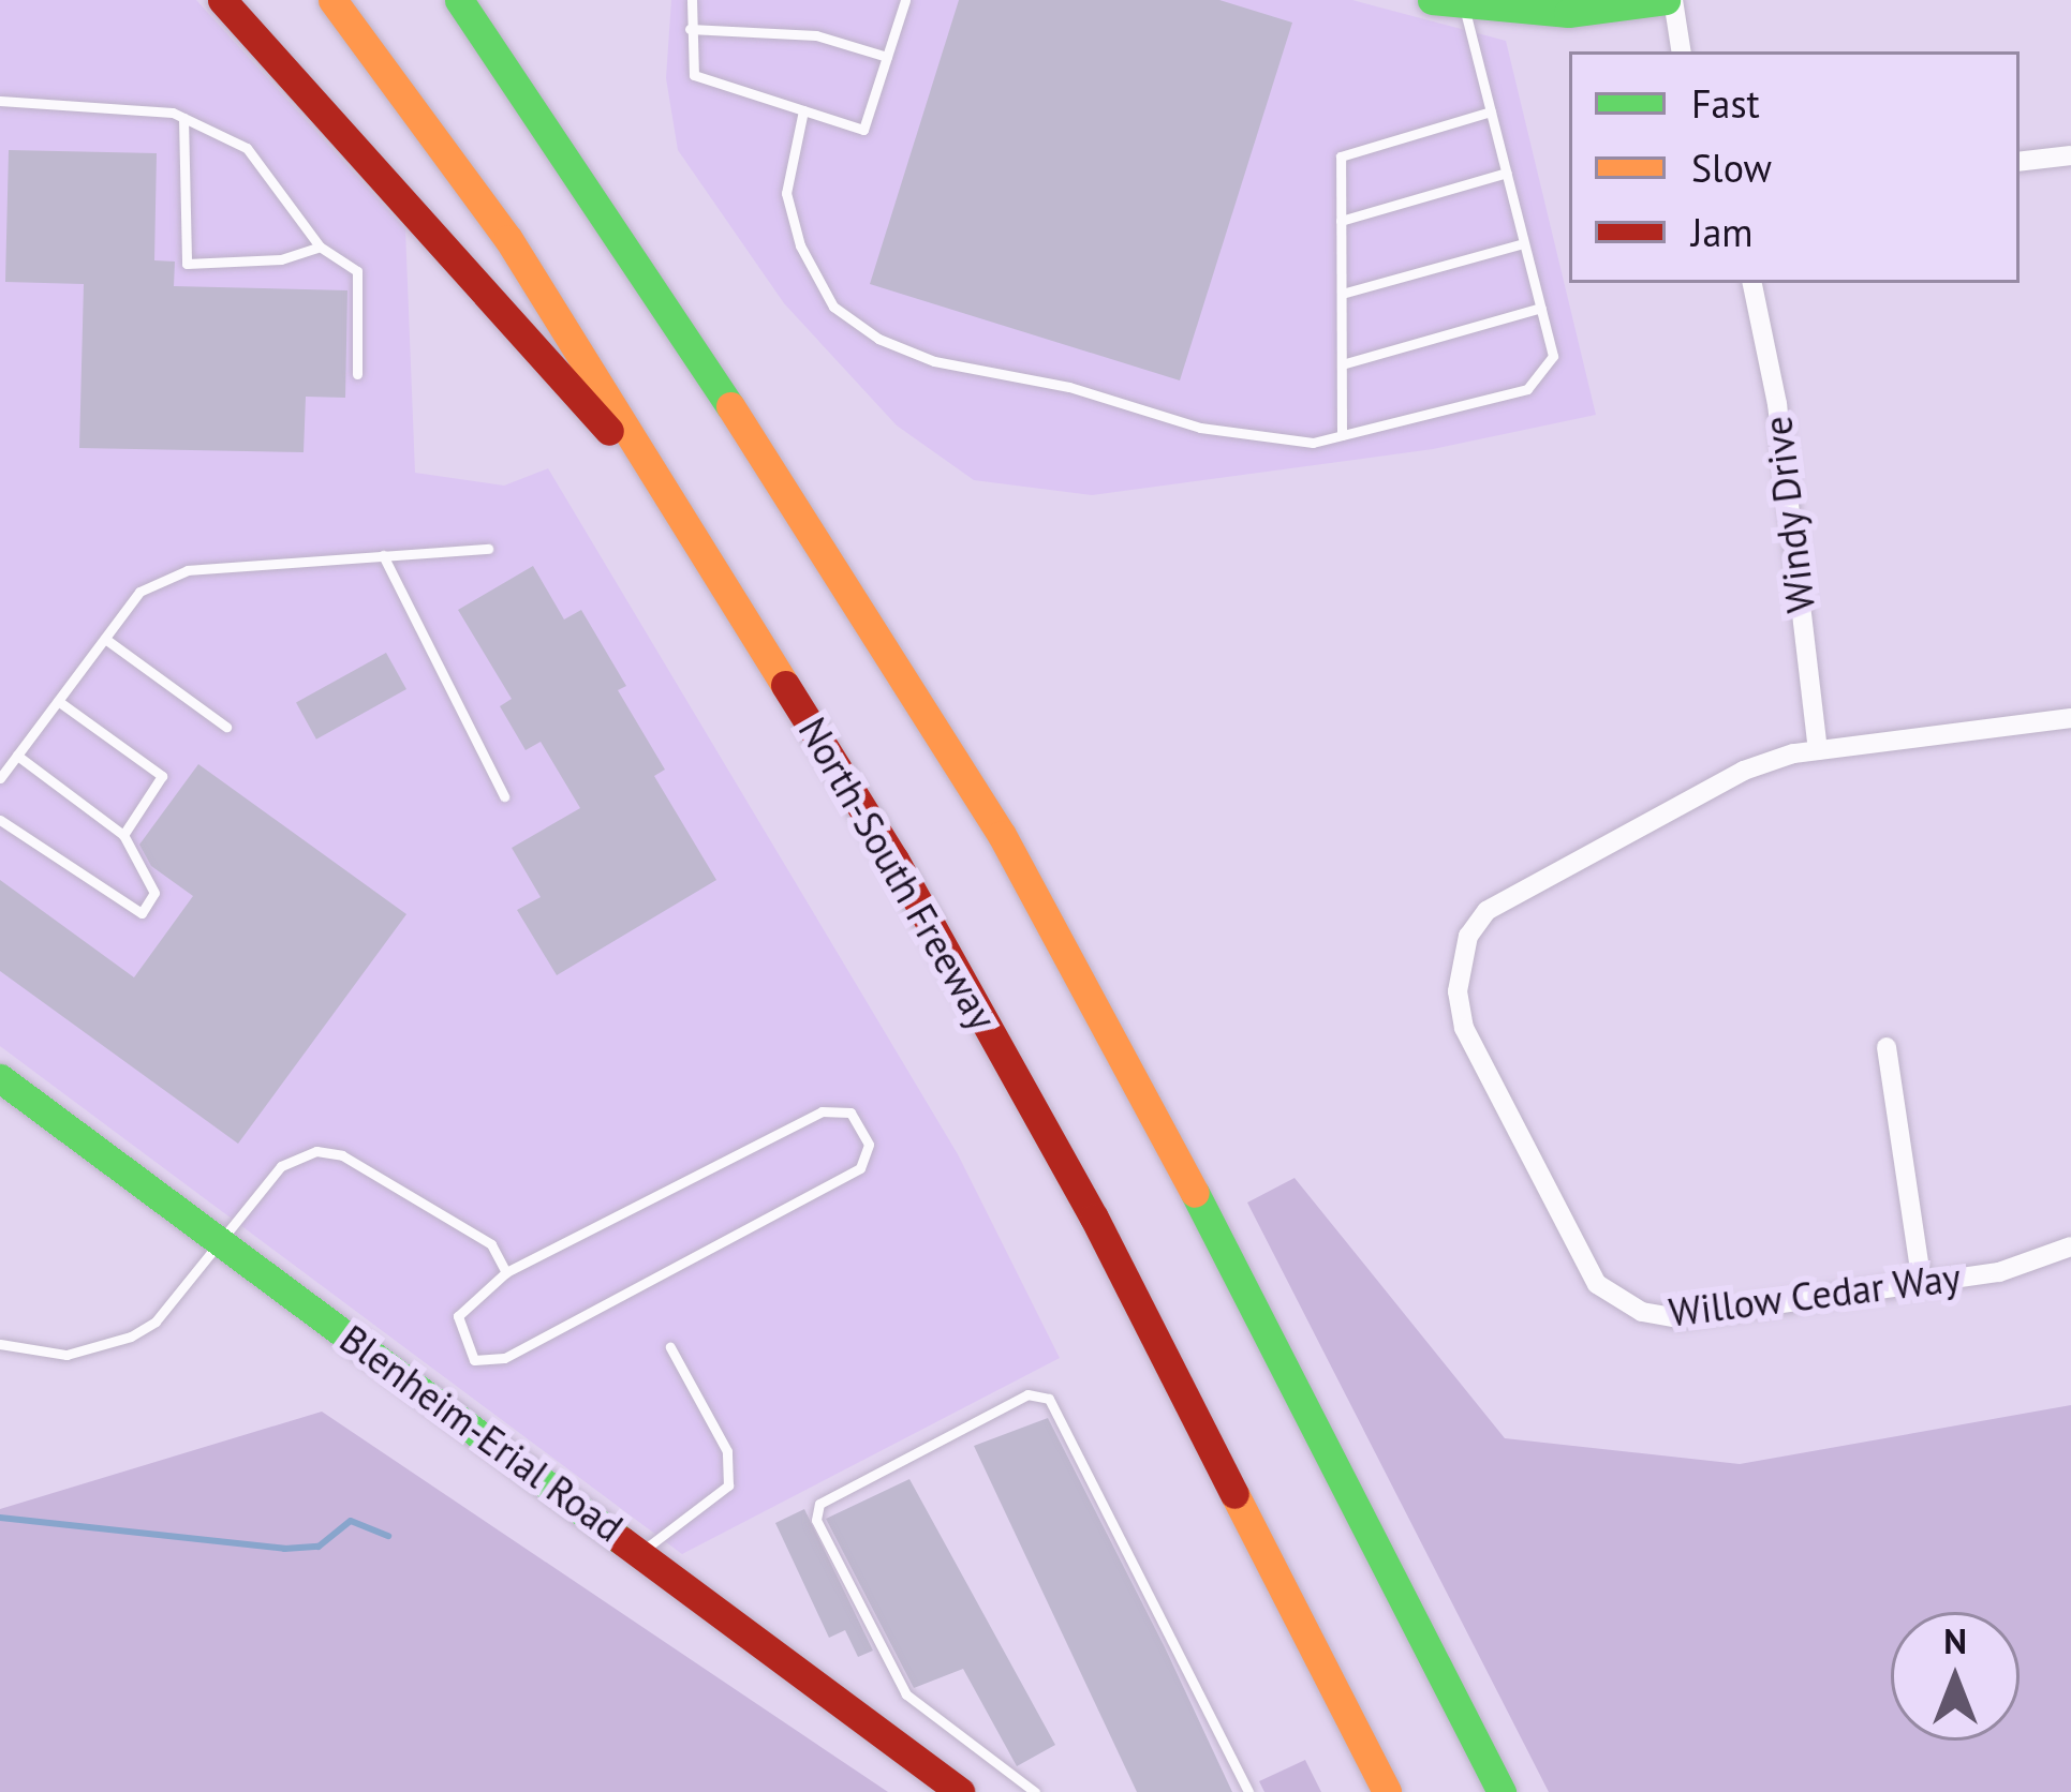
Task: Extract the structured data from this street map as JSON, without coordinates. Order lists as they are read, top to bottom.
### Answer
{
  "streets": {
    "main road": ["North-South Freeway", "Blenheim-Erial Road"],
    "street": ["Windy Drive", "Willow Cedar Way"]
  },
  "crossings": [
    ["Windy Drive", "Willow Cedar Way"]
  ],
  "legend": ["Fast", "Slow", "Jam"],
  "north": "top"
}
